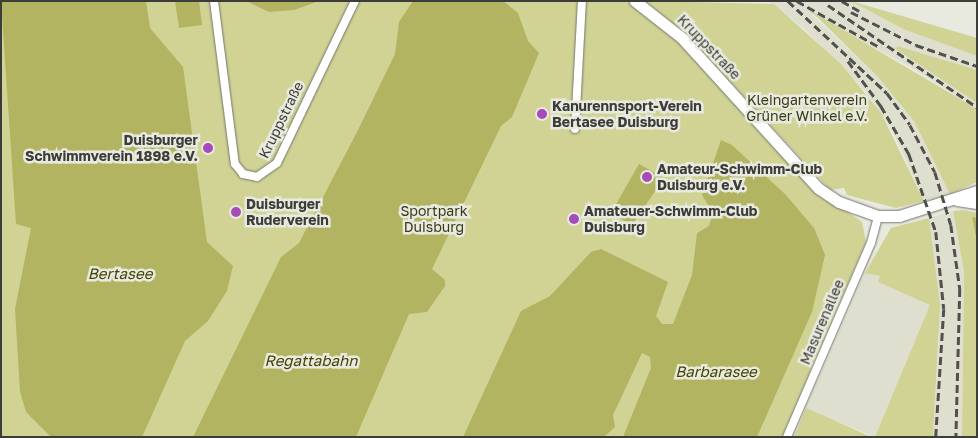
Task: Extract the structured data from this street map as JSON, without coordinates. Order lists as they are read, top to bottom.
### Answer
{
  "streets": {
    "street": ["Kruppstraße", "Masurenallee"]
  },
  "crossings": [
    ["Kruppstraße", "Masurenallee"]
  ],
  "water": ["Bertasee", "Regattabahn", "Barbarasee"],
  "parks": ["Kleingartenverein Grüner Winkel e.V.", "Sportpark Duisburg"],
  "places": [
    "Kanurennsport-Verein Bertasee Duisburg",
    "Duisburger Schwimmverein 1898 e.V.",
    "Amateur-Schwimm-Club Duisburg e.V.",
    "Duisburger Ruderverein",
    "Amateuer-Schwimm-Club Duisburg"
  ]
}
